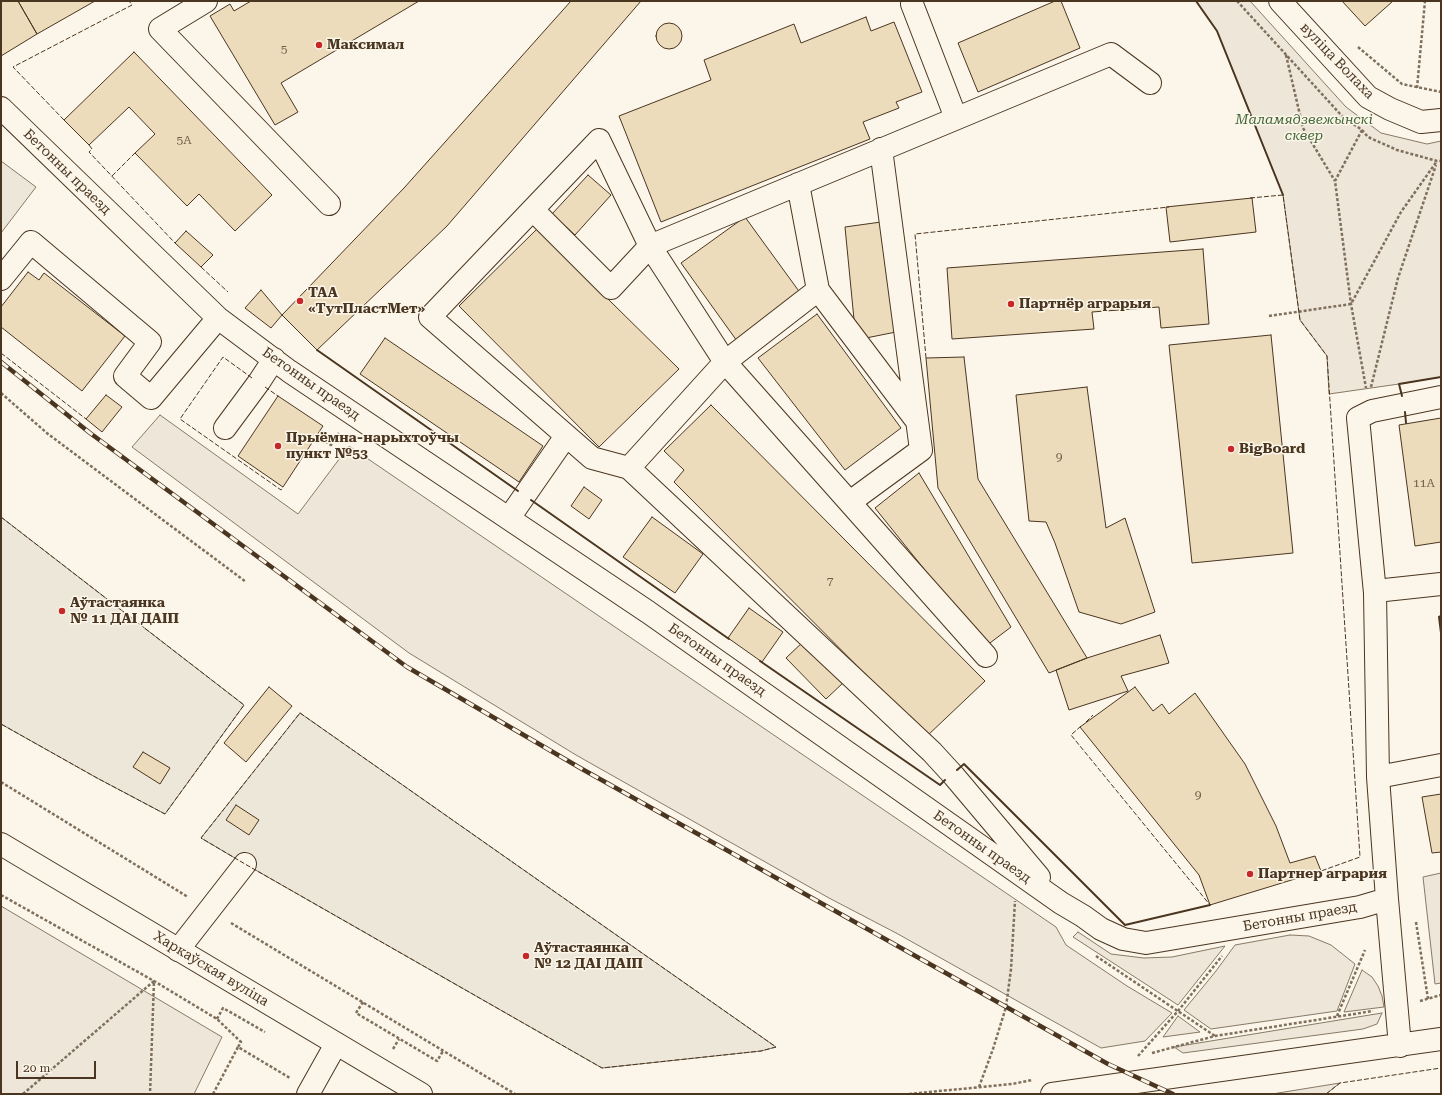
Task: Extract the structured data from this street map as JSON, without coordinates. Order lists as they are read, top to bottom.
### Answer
{
  "streets": {
    "street": ["вуліца Волаха", "Бетонны праезд", "Харкаўская вуліца"]
  },
  "parks": ["Маламядзвежынскі сквер"],
  "places": [
    "Максимал",
    "ТАА «ТутПластМет»",
    "Партнёр аграрыя",
    "Прыёмна-нарыхтоўчы пункт №53",
    "BigBoard",
    "Аўтастаянка № 11 ДАІ ДАІП",
    "Партнер агрария",
    "Аўтастаянка № 12 ДАІ ДАІП"
  ],
  "house_numbers": [
    "5",
    "5А",
    "9",
    "11А",
    "7",
    "9"
  ],
  "scale_bar": "20 m"
}
